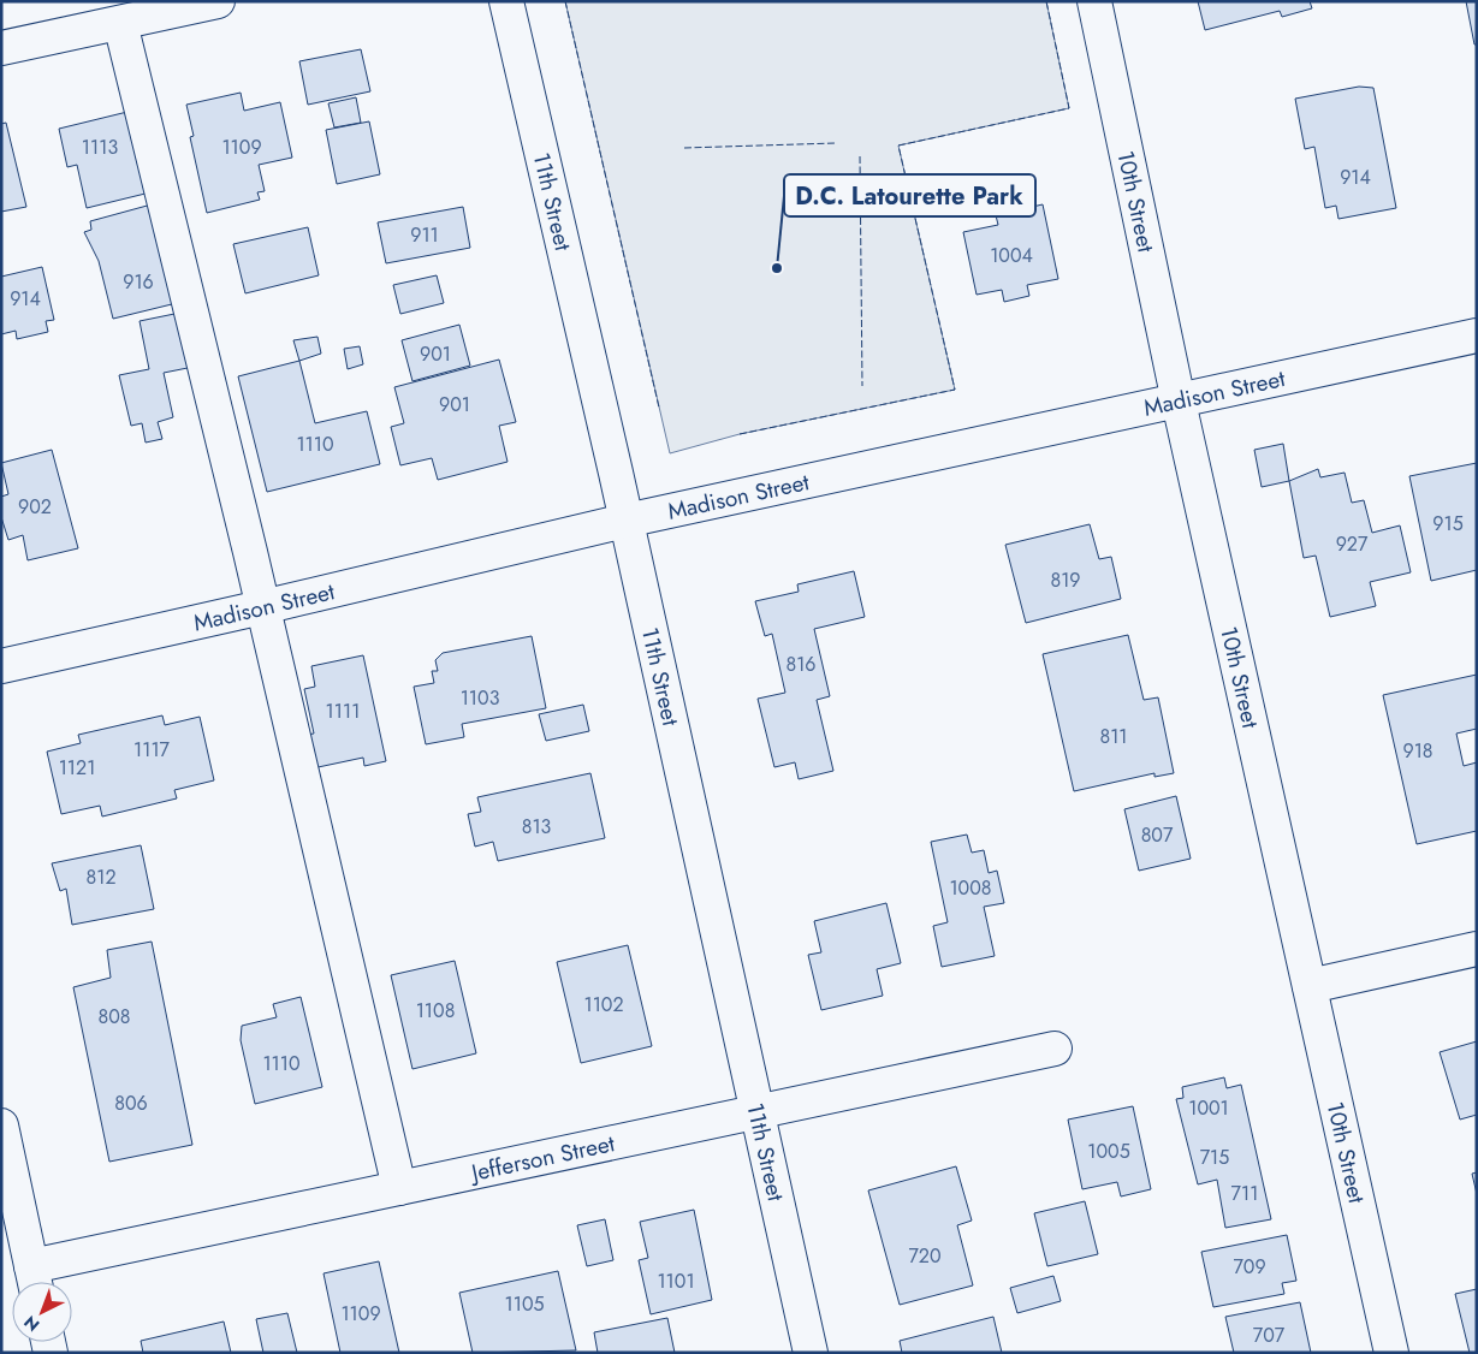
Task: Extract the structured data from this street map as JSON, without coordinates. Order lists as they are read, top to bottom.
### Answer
{
  "streets": {
    "street": [
      "11th Street",
      "10th Street",
      "Madison Street",
      "Jefferson Street"
    ]
  },
  "crossings": [
    ["11th Street", "Madison Street"],
    ["11th Street", "Jefferson Street"],
    ["10th Street", "Madison Street"]
  ],
  "places": ["D.C. Latourette Park"],
  "house_numbers": [
    "1113",
    "1109",
    "914",
    "911",
    "1004",
    "916",
    "914",
    "901",
    "901",
    "1110",
    "902",
    "915",
    "927",
    "819",
    "816",
    "1103",
    "1111",
    "811",
    "1117",
    "918",
    "1121",
    "813",
    "807",
    "812",
    "1008",
    "1102",
    "1108",
    "808",
    "1110",
    "806",
    "1001",
    "1005",
    "715",
    "711",
    "720",
    "709",
    "1101",
    "1105",
    "1109",
    "707"
  ],
  "north": "bottom left"
}
